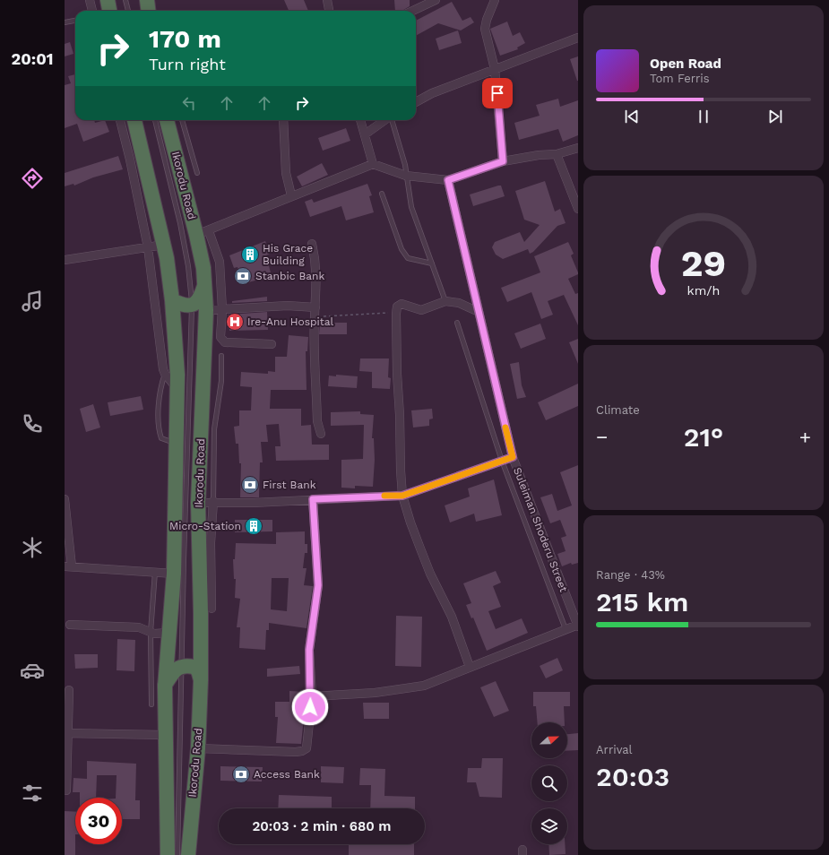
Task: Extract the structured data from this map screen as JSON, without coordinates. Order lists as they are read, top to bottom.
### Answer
{
  "streets": {
    "highway": ["Ikorodu Road"],
    "street": ["Suleiman Shoderu Street"]
  },
  "places": {
    "building": ["His Grace Building", "Micro-Station"],
    "bank": ["Stanbic Bank", "First Bank", "Access Bank"],
    "hospital": ["Ire-Anu Hospital"]
  },
  "north": "right",
  "page": {
    "tabs": "20:01",
    "turn": ["170 m", "Turn right"],
    "song": ["Open Road", "Tom Ferris"],
    "tile": [
      "Climate",
      ["Range · 43%", "215 km"],
      ["Arrival", "20:03"]
    ],
    "heat": ["−", "21°", "+"],
    "limit": "30",
    "trip": "20:03 · 2 min · 680 m",
    "gauge": ["29", "km/h"]
  }
}
